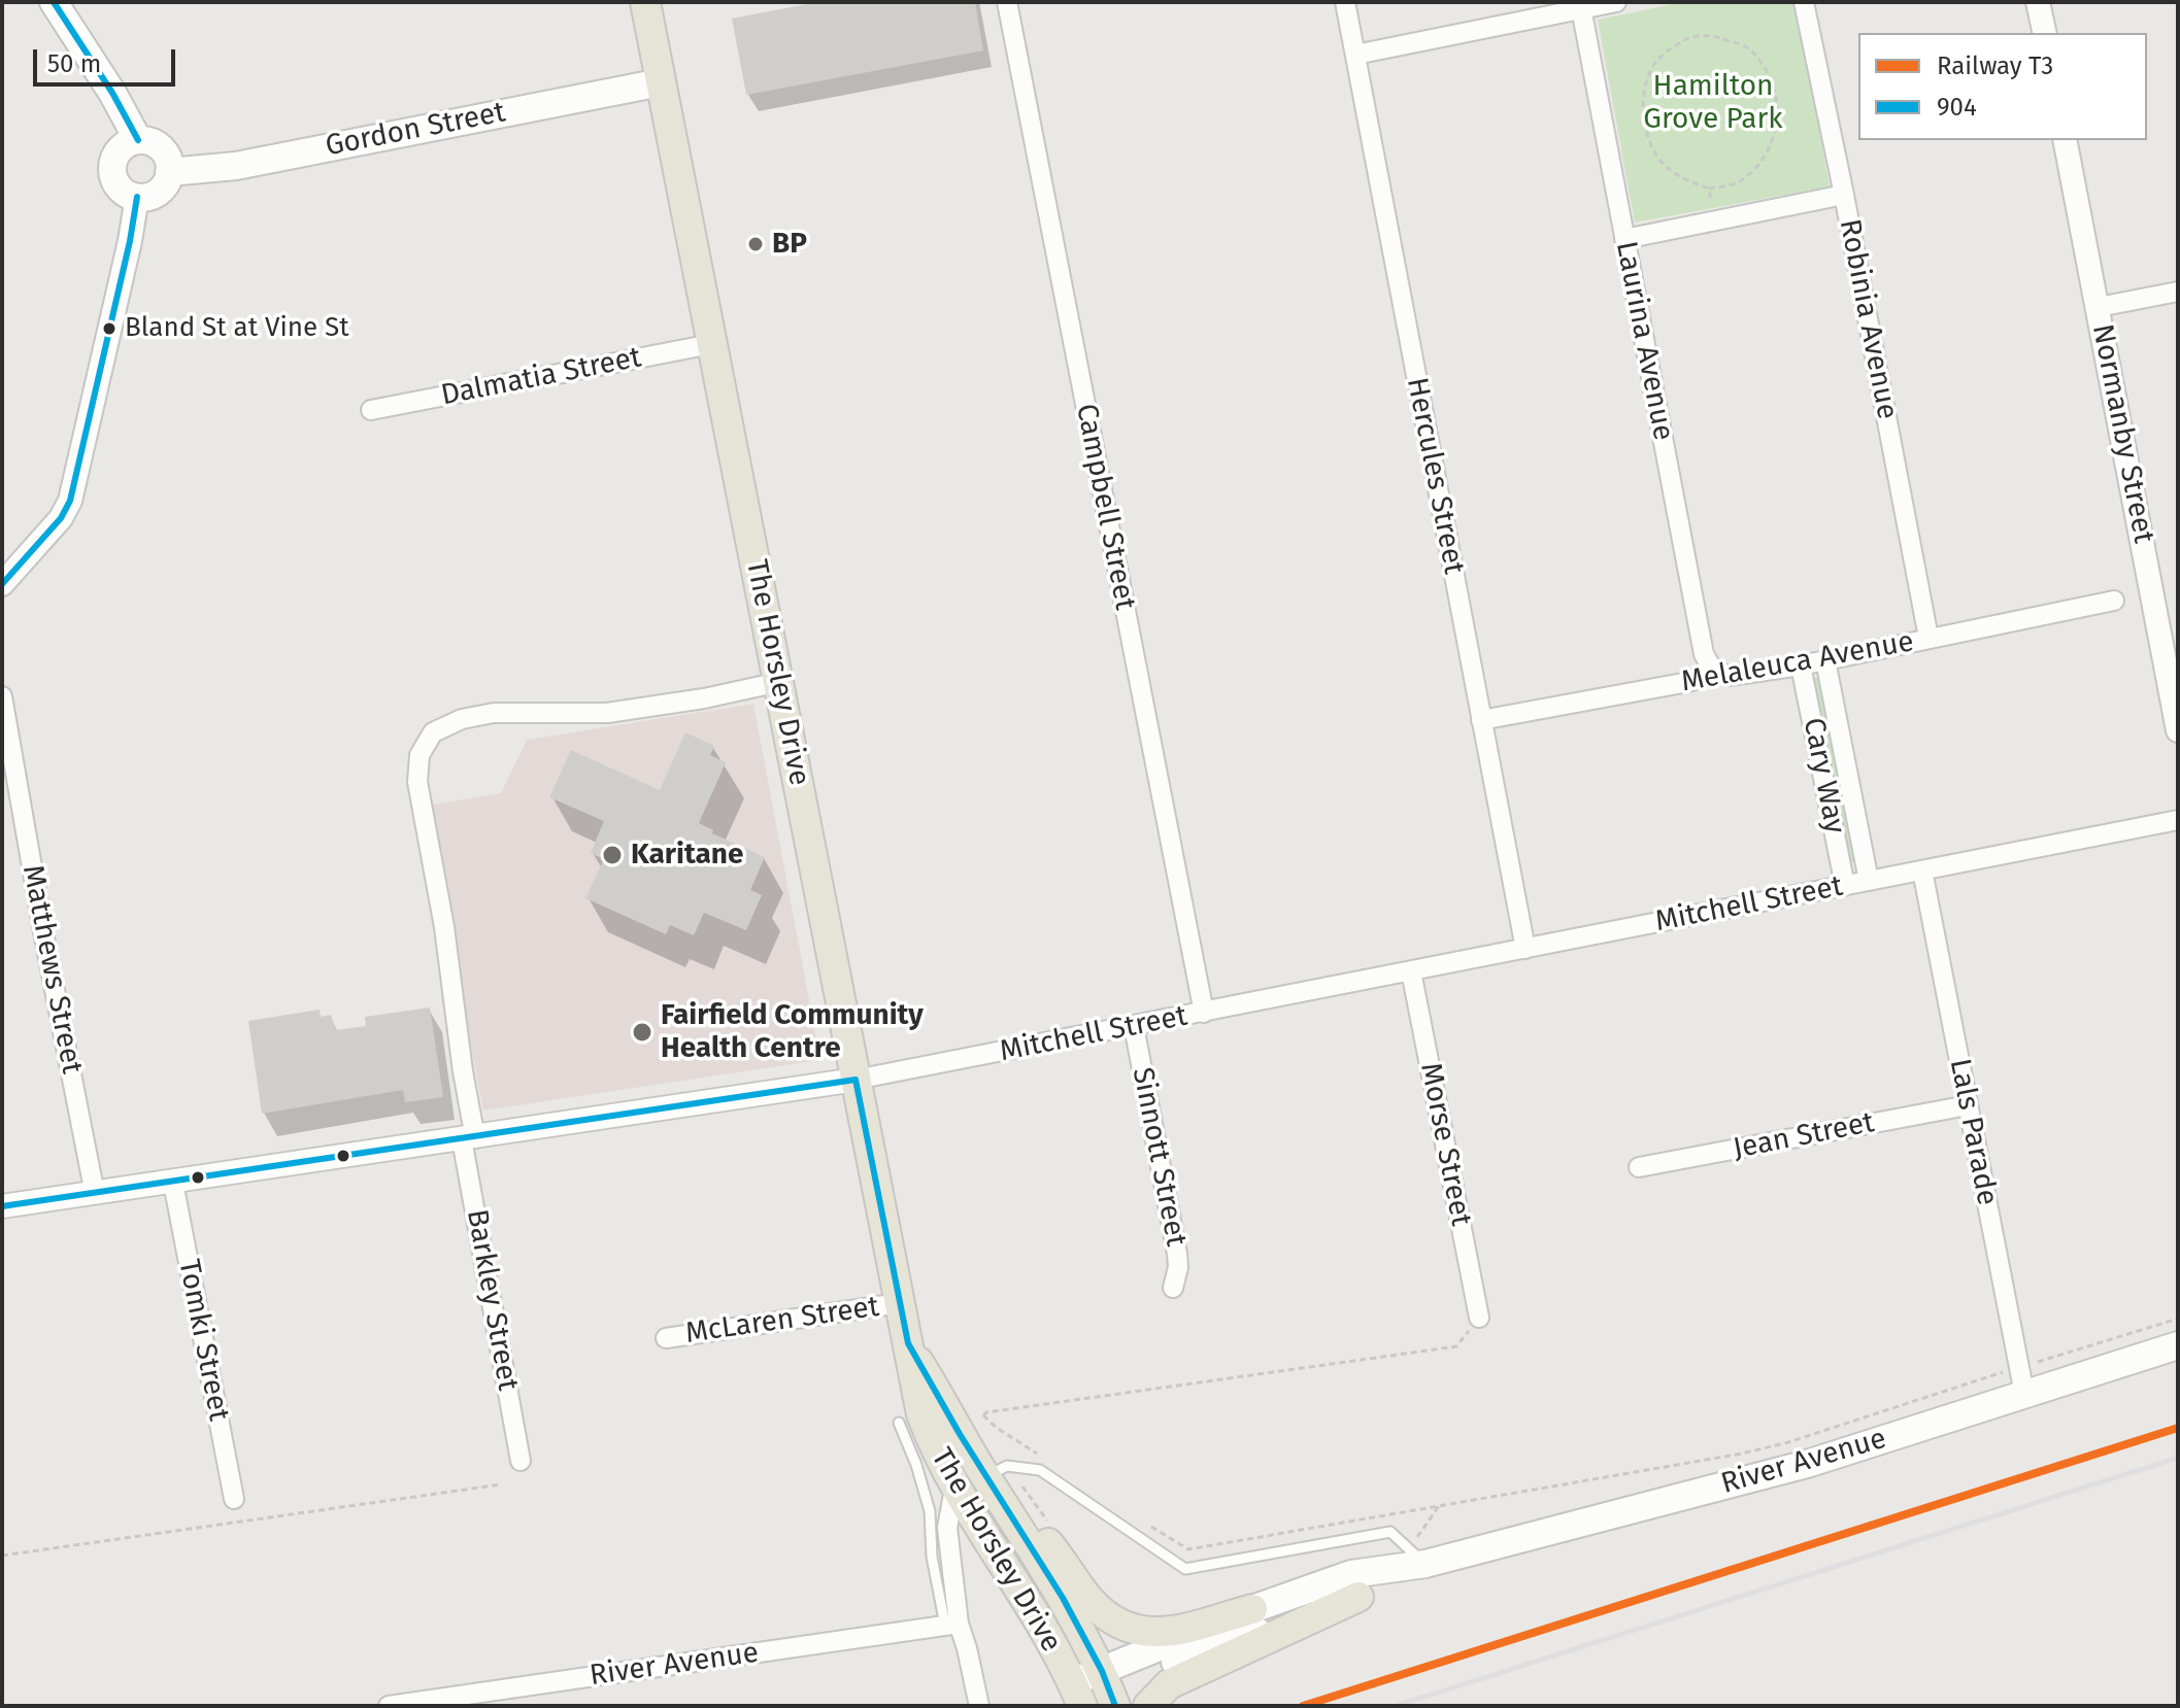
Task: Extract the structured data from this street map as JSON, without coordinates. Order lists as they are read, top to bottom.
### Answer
{
  "streets": {
    "main road": ["Gordon Street", "The Horsley Drive", "River Avenue"],
    "street": [
      "Robinia Avenue",
      "Laurina Avenue",
      "Dalmatia Street",
      "Normanby Street",
      "Hercules Street",
      "Campbell Street",
      "Melaleuca Avenue",
      "Cary Way",
      "Mitchell Street",
      "Matthews Street",
      "Lals Parade",
      "Jean Street",
      "Morse Street",
      "Sinnott Street",
      "Barkley Street",
      "McLaren Street",
      "Tomki Street"
    ]
  },
  "crossings": [
    ["Gordon Street", "The Horsley Drive"],
    ["Robinia Avenue", "Melaleuca Avenue"],
    ["Laurina Avenue", "Melaleuca Avenue"],
    ["Dalmatia Street", "The Horsley Drive"],
    ["Hercules Street", "Melaleuca Avenue"],
    ["Hercules Street", "Mitchell Street"],
    ["Campbell Street", "Mitchell Street"],
    ["Melaleuca Avenue", "Cary Way"],
    ["The Horsley Drive", "Mitchell Street"],
    ["The Horsley Drive", "Barkley Street"],
    ["The Horsley Drive", "McLaren Street"],
    ["The Horsley Drive", "River Avenue"],
    ["Cary Way", "Mitchell Street"],
    ["Mitchell Street", "Matthews Street"],
    ["Mitchell Street", "Lals Parade"],
    ["Mitchell Street", "Morse Street"],
    ["Mitchell Street", "Sinnott Street"],
    ["Mitchell Street", "Barkley Street"],
    ["Mitchell Street", "Tomki Street"],
    ["Lals Parade", "Jean Street"],
    ["Lals Parade", "River Avenue"]
  ],
  "parks": ["Hamilton Grove Park"],
  "places": [
    "BP",
    "Bland St at Vine St",
    "Karitane",
    "Fairfield Community Health Centre"
  ],
  "lines": ["transit line 904", "rail line T3"],
  "legend": ["Railway T3", "904"],
  "scale_bar": "50 m"
}
